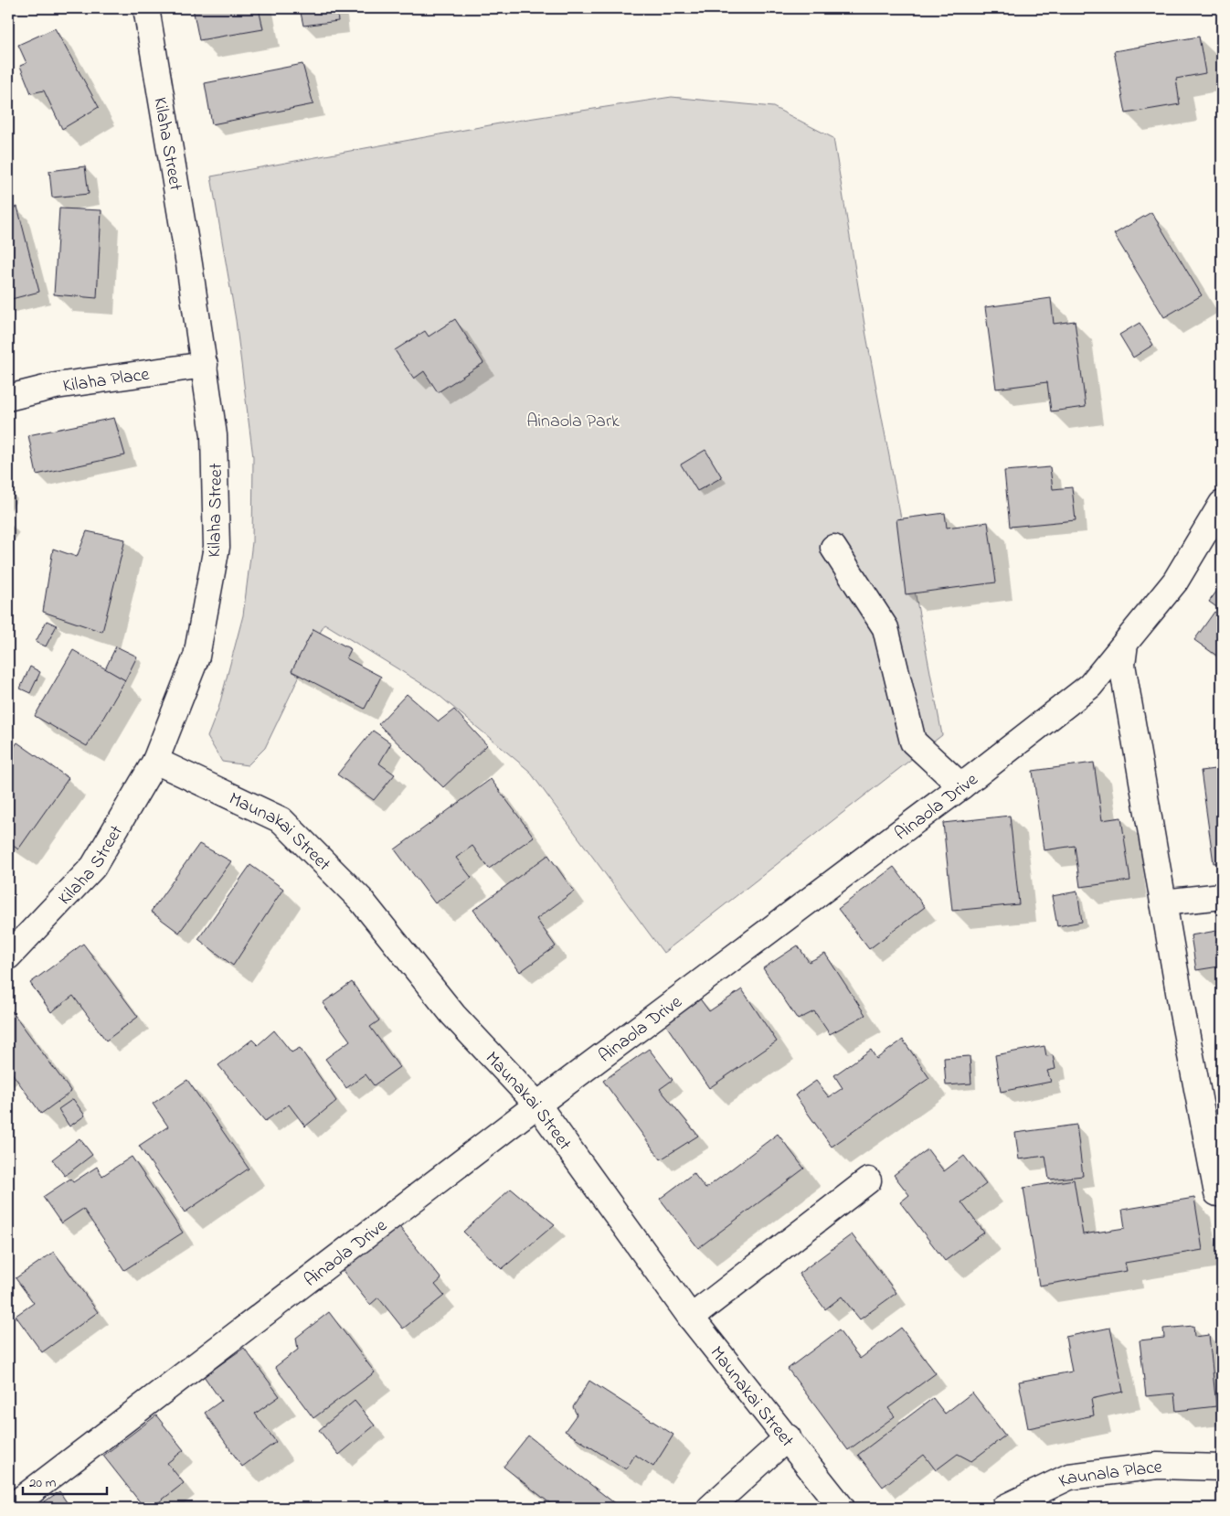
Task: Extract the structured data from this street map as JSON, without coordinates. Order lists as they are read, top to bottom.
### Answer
{
  "streets": {
    "street": [
      "Kilaha Street",
      "Kilaha Place",
      "Ainaola Drive",
      "Maunakai Street",
      "Kaunala Place"
    ]
  },
  "crossings": [
    ["Kilaha Street", "Kilaha Place"],
    ["Kilaha Street", "Maunakai Street"],
    ["Ainaola Drive", "Maunakai Street"]
  ],
  "parks": ["Ainaola Park"],
  "scale_bar": "20 m"
}
